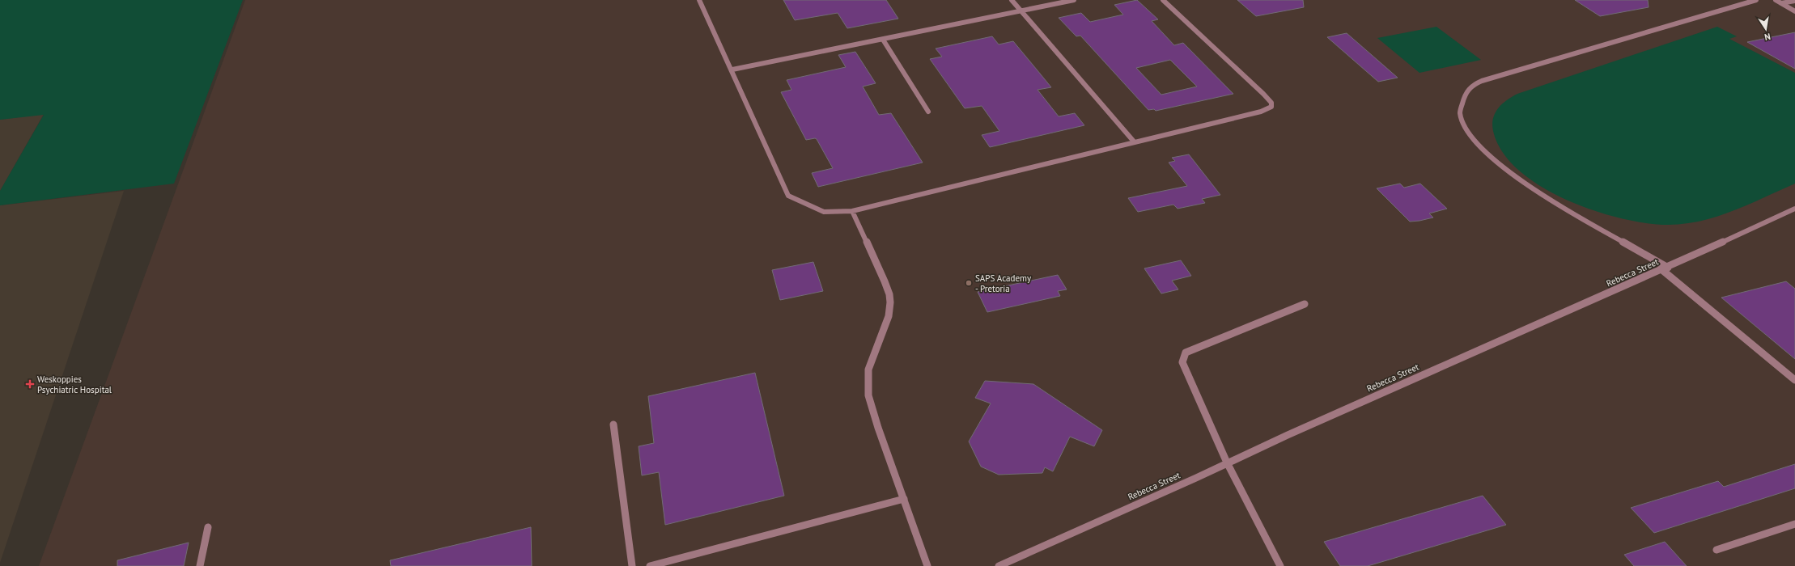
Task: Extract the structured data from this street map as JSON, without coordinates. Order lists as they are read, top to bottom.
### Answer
{
  "streets": {
    "street": ["Rebecca Street"]
  },
  "places": {
    "other": ["SAPS Academy - Pretoria"],
    "health": ["Weskoppies Psychiatric Hospital"]
  },
  "north": "bottom"
}
